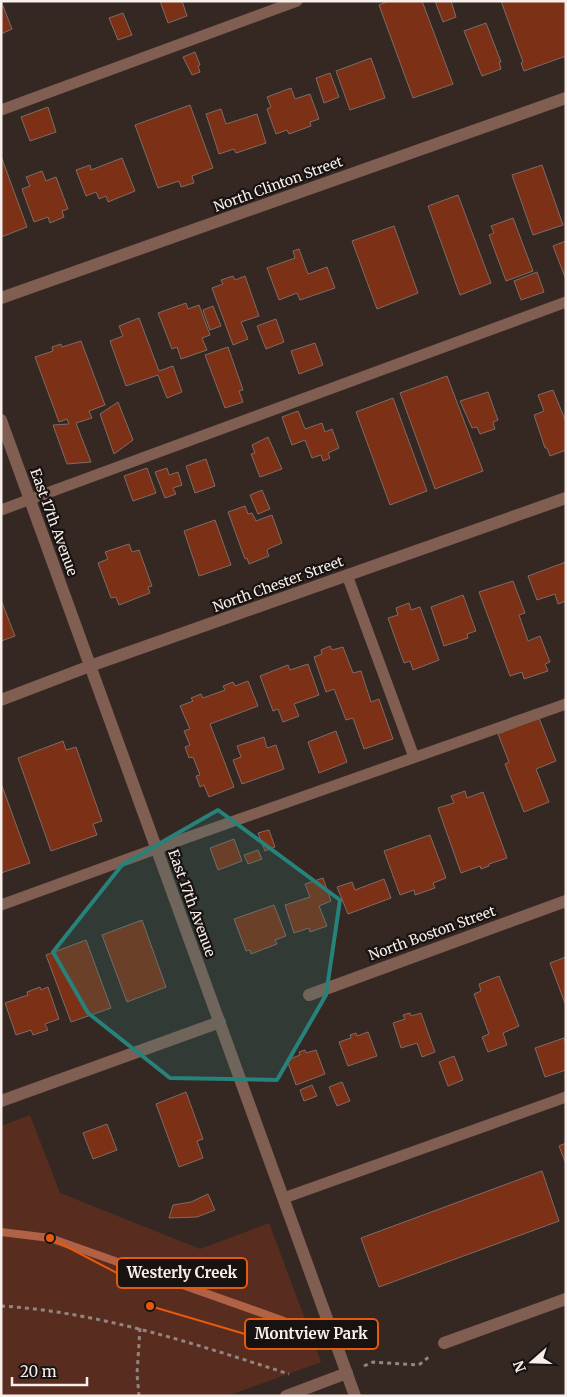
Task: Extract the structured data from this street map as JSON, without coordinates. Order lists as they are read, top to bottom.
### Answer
{
  "streets": {
    "street": [
      "North Clinton Street",
      "East 17th Avenue",
      "North Chester Street",
      "North Boston Street"
    ]
  },
  "crossings": [
    ["East 17th Avenue", "North Chester Street"]
  ],
  "places": ["Westerly Creek", "Montview Park"],
  "scale_bar": "20 m",
  "north": "left"
}
